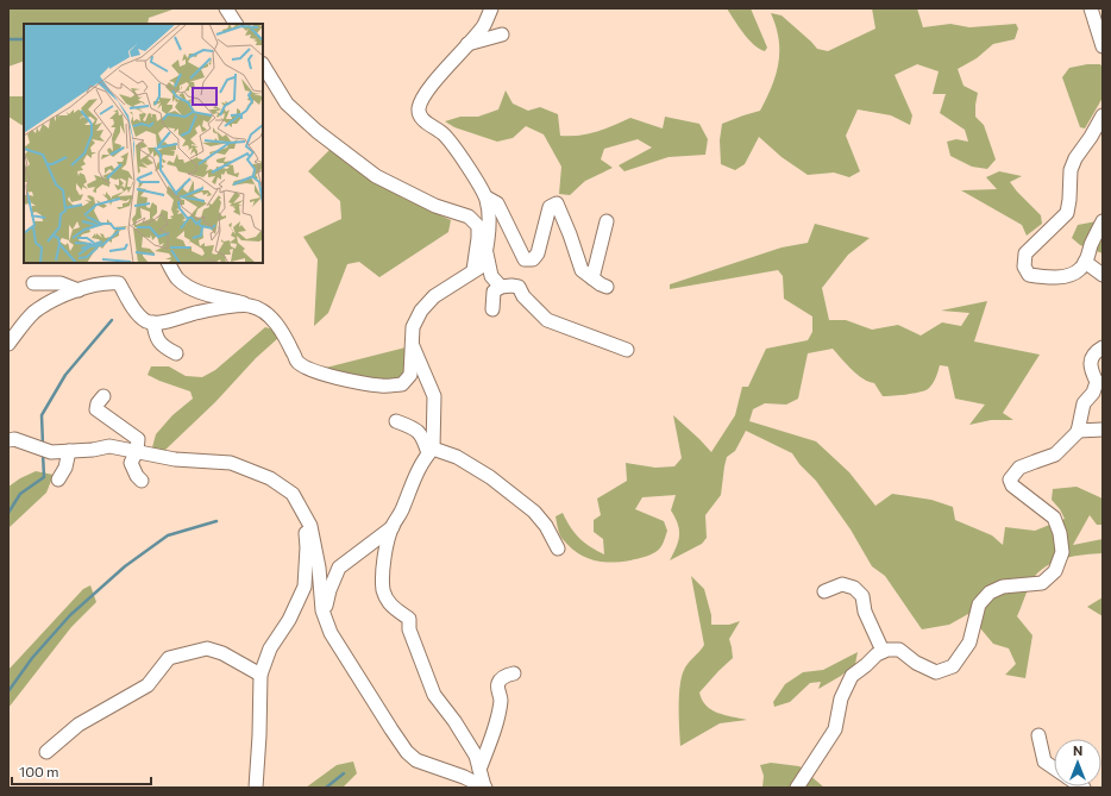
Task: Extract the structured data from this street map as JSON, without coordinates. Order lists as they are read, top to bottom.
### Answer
{
  "scale_bar": "100 m",
  "north": "top"
}
